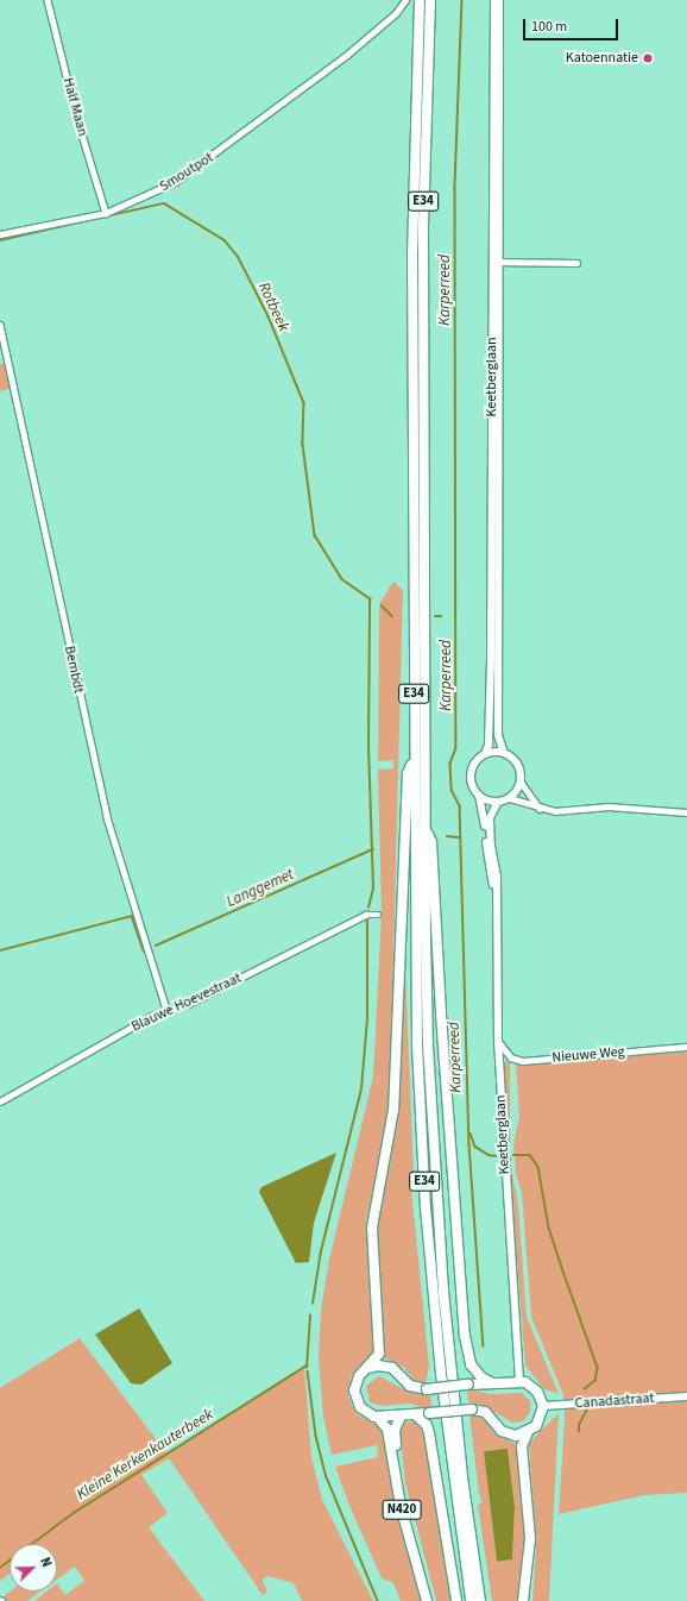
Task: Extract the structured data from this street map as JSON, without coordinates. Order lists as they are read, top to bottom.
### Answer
{
  "streets": {
    "highway": ["E34", "N420"],
    "main road": ["Keetberglaan", "Canadastraat"],
    "street": [
      "Half Maan",
      "Smoutpot",
      "Bembdt",
      "Blauwe Hoevestraat",
      "Nieuwe Weg"
    ]
  },
  "crossings": [
    ["Half Maan", "Smoutpot"],
    ["Keetberglaan", "Nieuwe Weg"],
    ["Bembdt", "Blauwe Hoevestraat"]
  ],
  "water": [
    "Karperreed",
    "Rotbeek",
    "Langgemet",
    "Kleine Kerkenkauterbeek"
  ],
  "places": ["Katoennatie"],
  "scale_bar": "100 m",
  "north": "top right"
}
